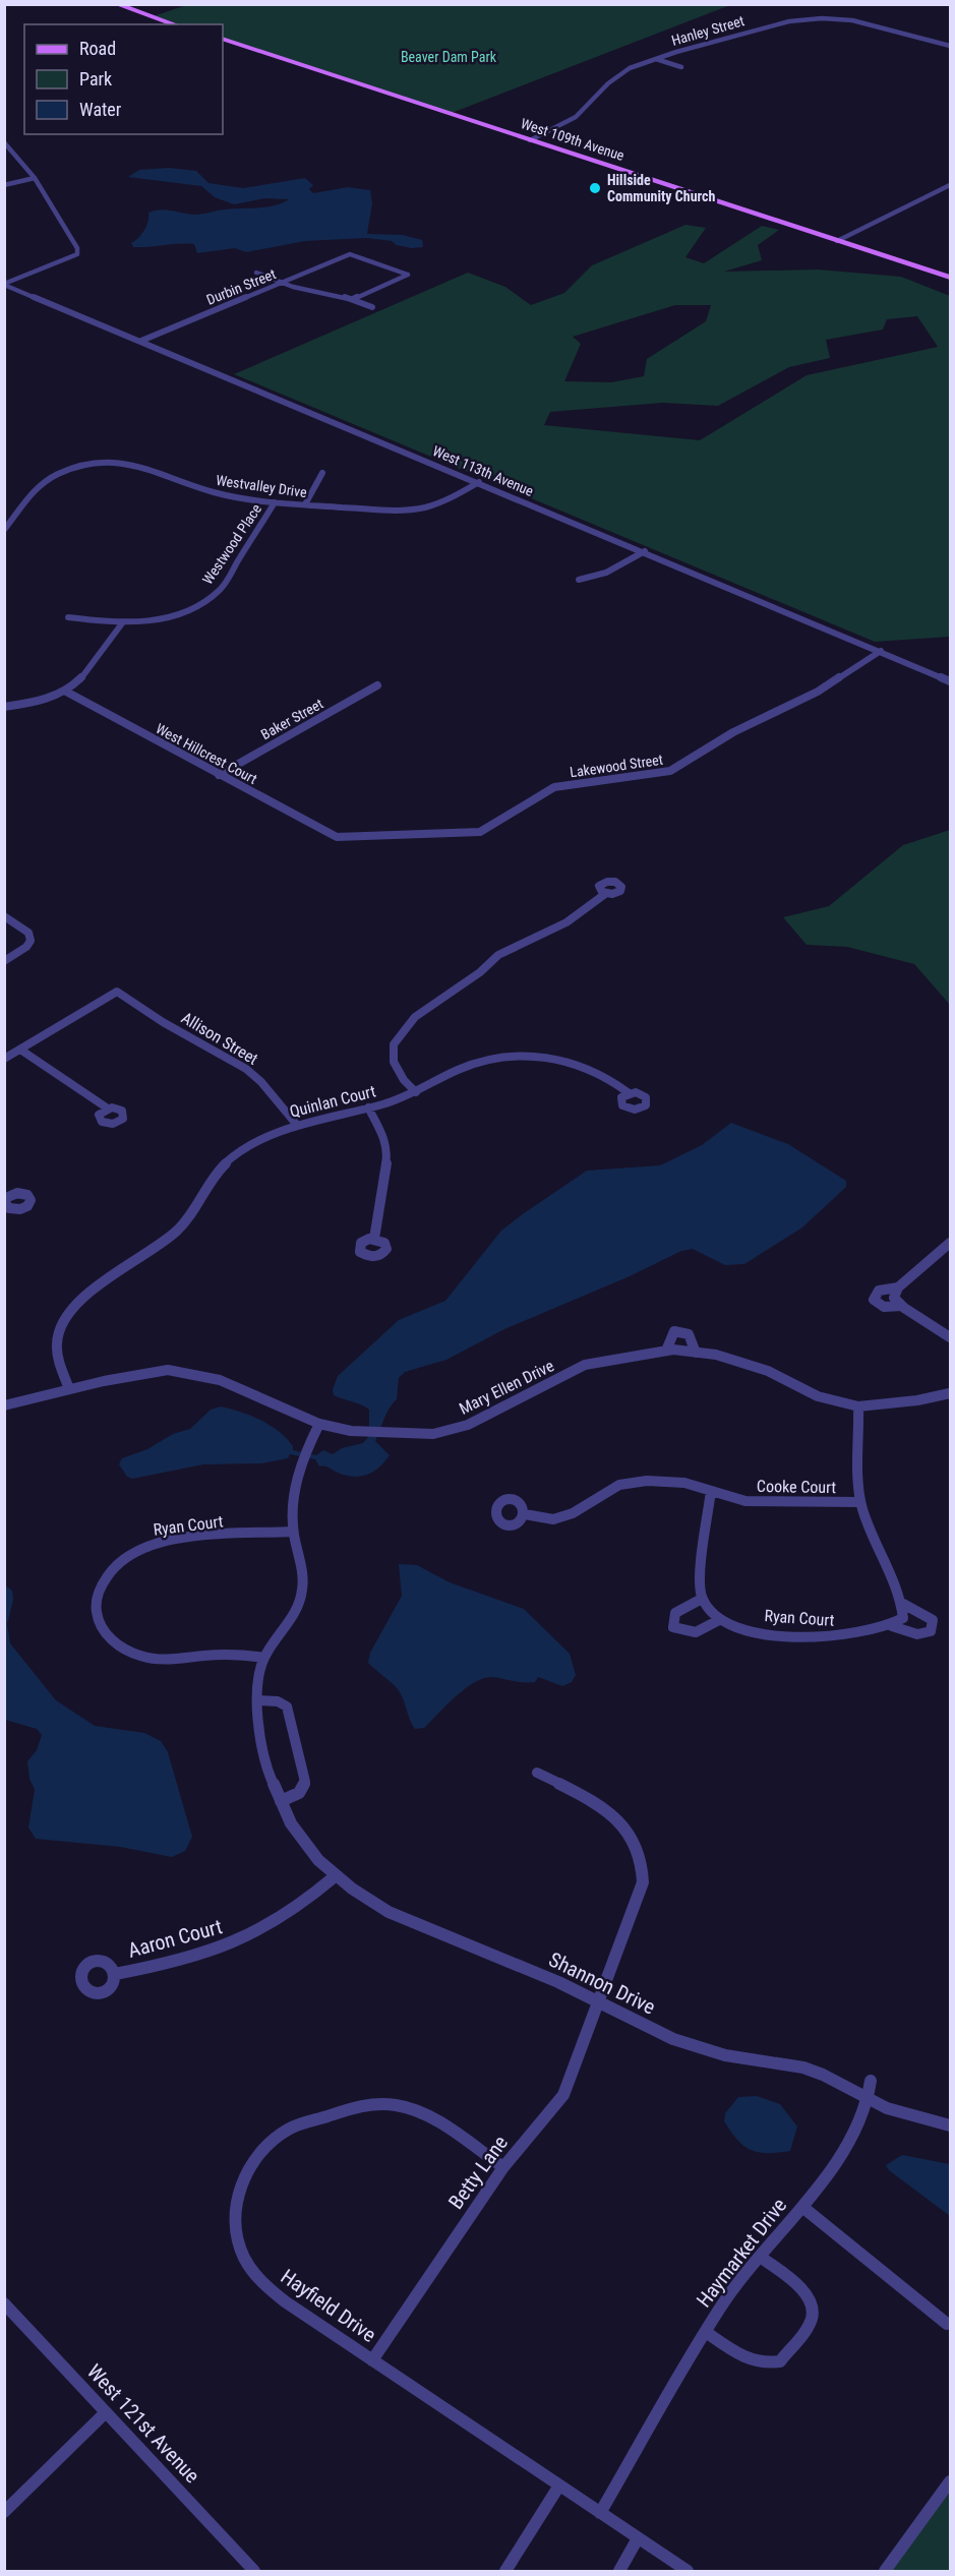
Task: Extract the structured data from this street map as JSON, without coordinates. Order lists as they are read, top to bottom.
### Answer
{
  "streets": {
    "main road": ["West 109th Avenue"],
    "street": [
      "Hanley Street",
      "Durbin Street",
      "West 113th Avenue",
      "Westvalley Drive",
      "Westwood Place",
      "Baker Street",
      "West Hillcrest Court",
      "Lakewood Street",
      "Allison Street",
      "Quinlan Court",
      "Mary Ellen Drive",
      "Cooke Court",
      "Ryan Court",
      "Aaron Court",
      "Shannon Drive",
      "Betty Lane",
      "Haymarket Drive",
      "Hayfield Drive",
      "West 121st Avenue"
    ]
  },
  "crossings": [
    ["Hanley Street", "West 109th Avenue"],
    ["Durbin Street", "West 113th Avenue"],
    ["West 113th Avenue", "Westvalley Drive"],
    ["West 113th Avenue", "Lakewood Street"],
    ["Westvalley Drive", "Westwood Place"],
    ["Baker Street", "West Hillcrest Court"],
    ["West Hillcrest Court", "Lakewood Street"],
    ["Allison Street", "Quinlan Court"],
    ["Quinlan Court", "Mary Ellen Drive"],
    ["Mary Ellen Drive", "Shannon Drive"],
    ["Ryan Court", "Shannon Drive"],
    ["Aaron Court", "Shannon Drive"],
    ["Shannon Drive", "Betty Lane"],
    ["Shannon Drive", "Haymarket Drive"],
    ["Betty Lane", "Hayfield Drive"],
    ["Haymarket Drive", "Hayfield Drive"]
  ],
  "parks": ["Beaver Dam Park"],
  "places": ["Hillside Community Church"],
  "legend": ["Road", "Park", "Water"]
}
